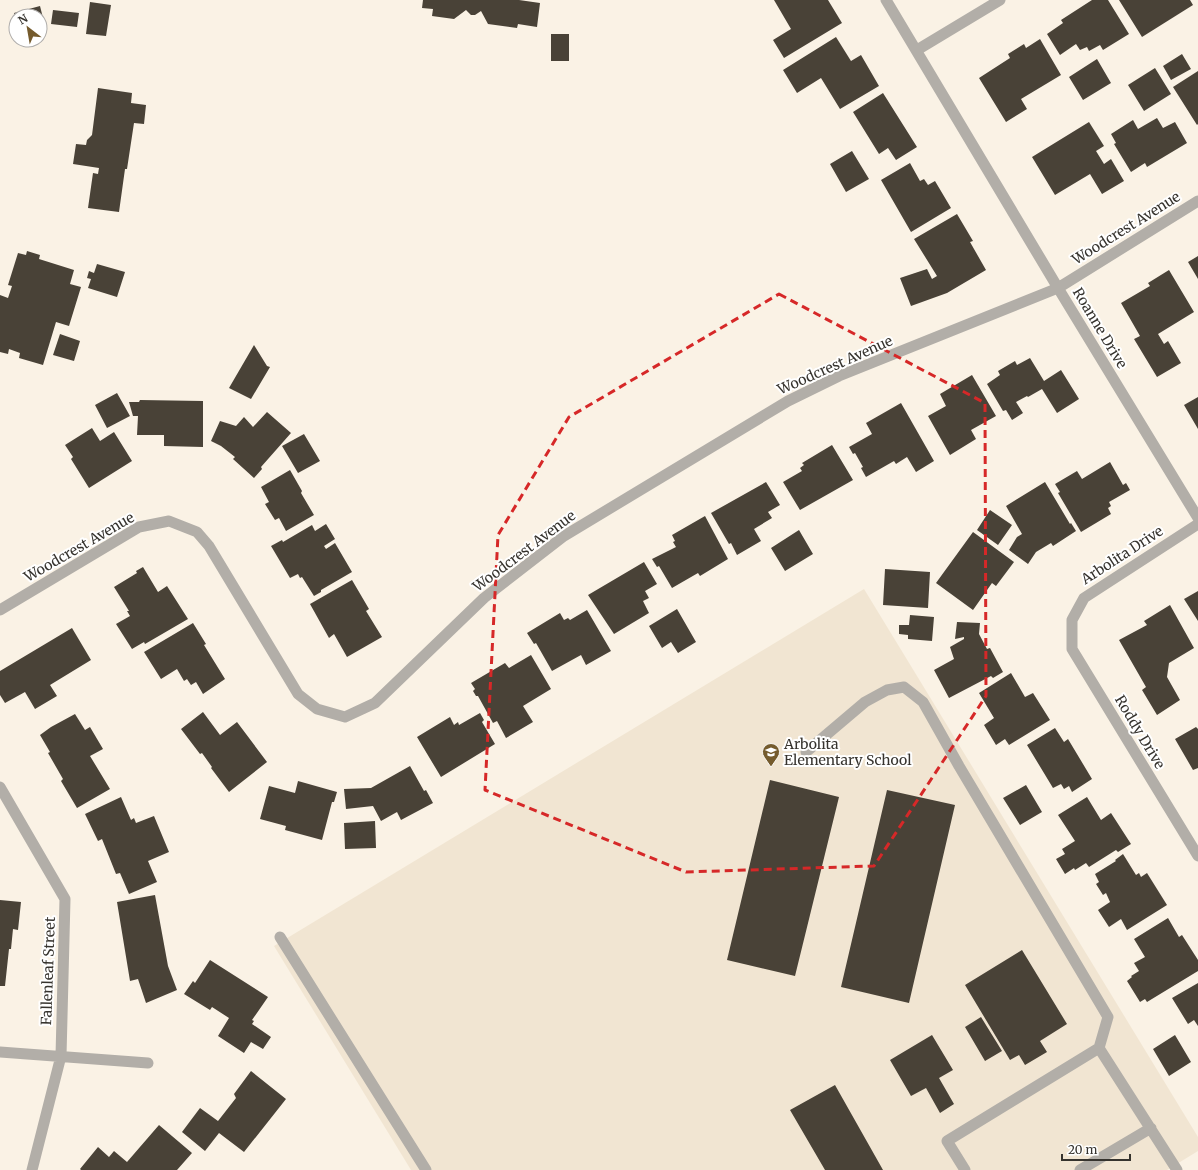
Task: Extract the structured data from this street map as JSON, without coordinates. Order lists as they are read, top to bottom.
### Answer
{
  "streets": {
    "street": [
      "Woodcrest Avenue",
      "Roanne Drive",
      "Arbolita Drive",
      "Roddy Drive",
      "Fallenleaf Street"
    ]
  },
  "crossings": [
    ["Woodcrest Avenue", "Roanne Drive"],
    ["Arbolita Drive", "Roddy Drive"]
  ],
  "places": {
    "school or university": ["Arbolita Elementary School"]
  },
  "scale_bar": "20 m",
  "north": "top left"
}
